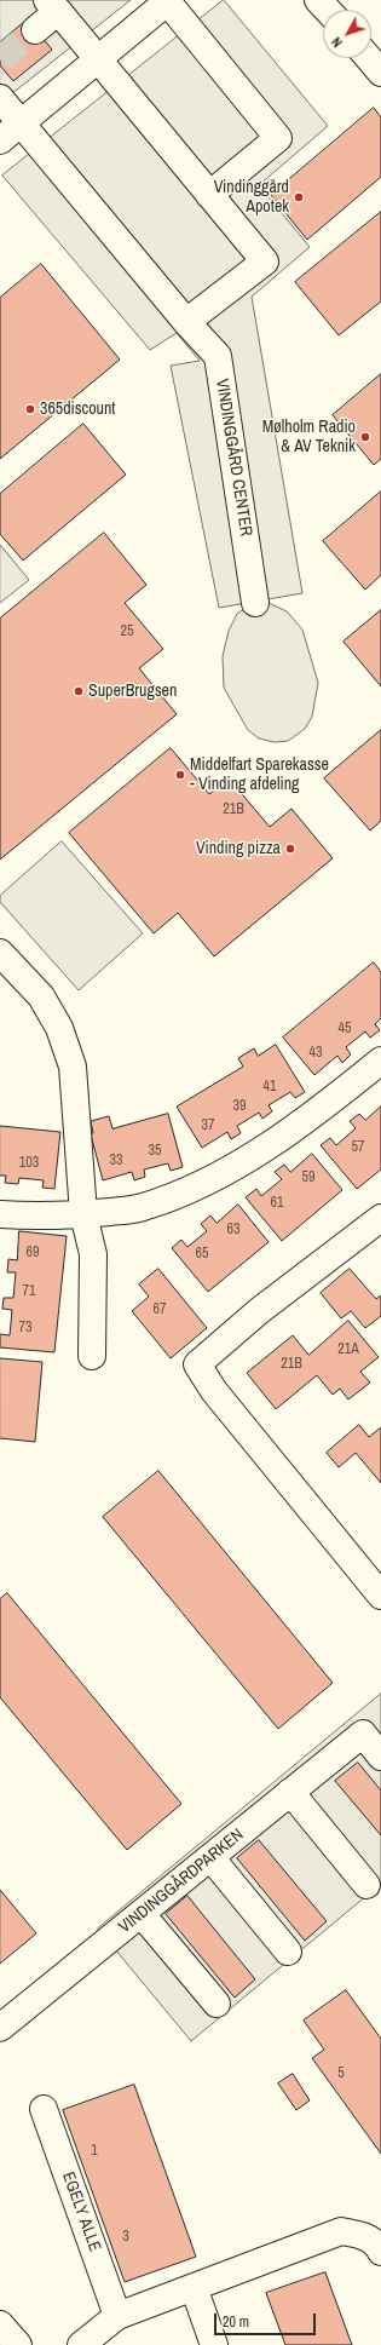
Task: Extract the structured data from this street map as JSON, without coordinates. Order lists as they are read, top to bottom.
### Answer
{
  "streets": {
    "street": ["VINDINGGÅRD CENTER", "VINDINGGÅRDPARKEN", "EGELY ALLE"]
  },
  "places": [
    "Vindinggård Apotek",
    "365discount",
    "Mølholm Radio & AV Teknik",
    "SuperBrugsen",
    "Middelfart Sparekasse - Vinding afdeling",
    "Vinding pizza"
  ],
  "house_numbers": [
    "25",
    "21B",
    "45",
    "43",
    "41",
    "39",
    "37",
    "57",
    "35",
    "33",
    "103",
    "59",
    "61",
    "63",
    "69",
    "65",
    "71",
    "67",
    "73",
    "21A",
    "21B",
    "5",
    "1",
    "3"
  ],
  "scale_bar": "20 m",
  "north": "bottom left"
}
